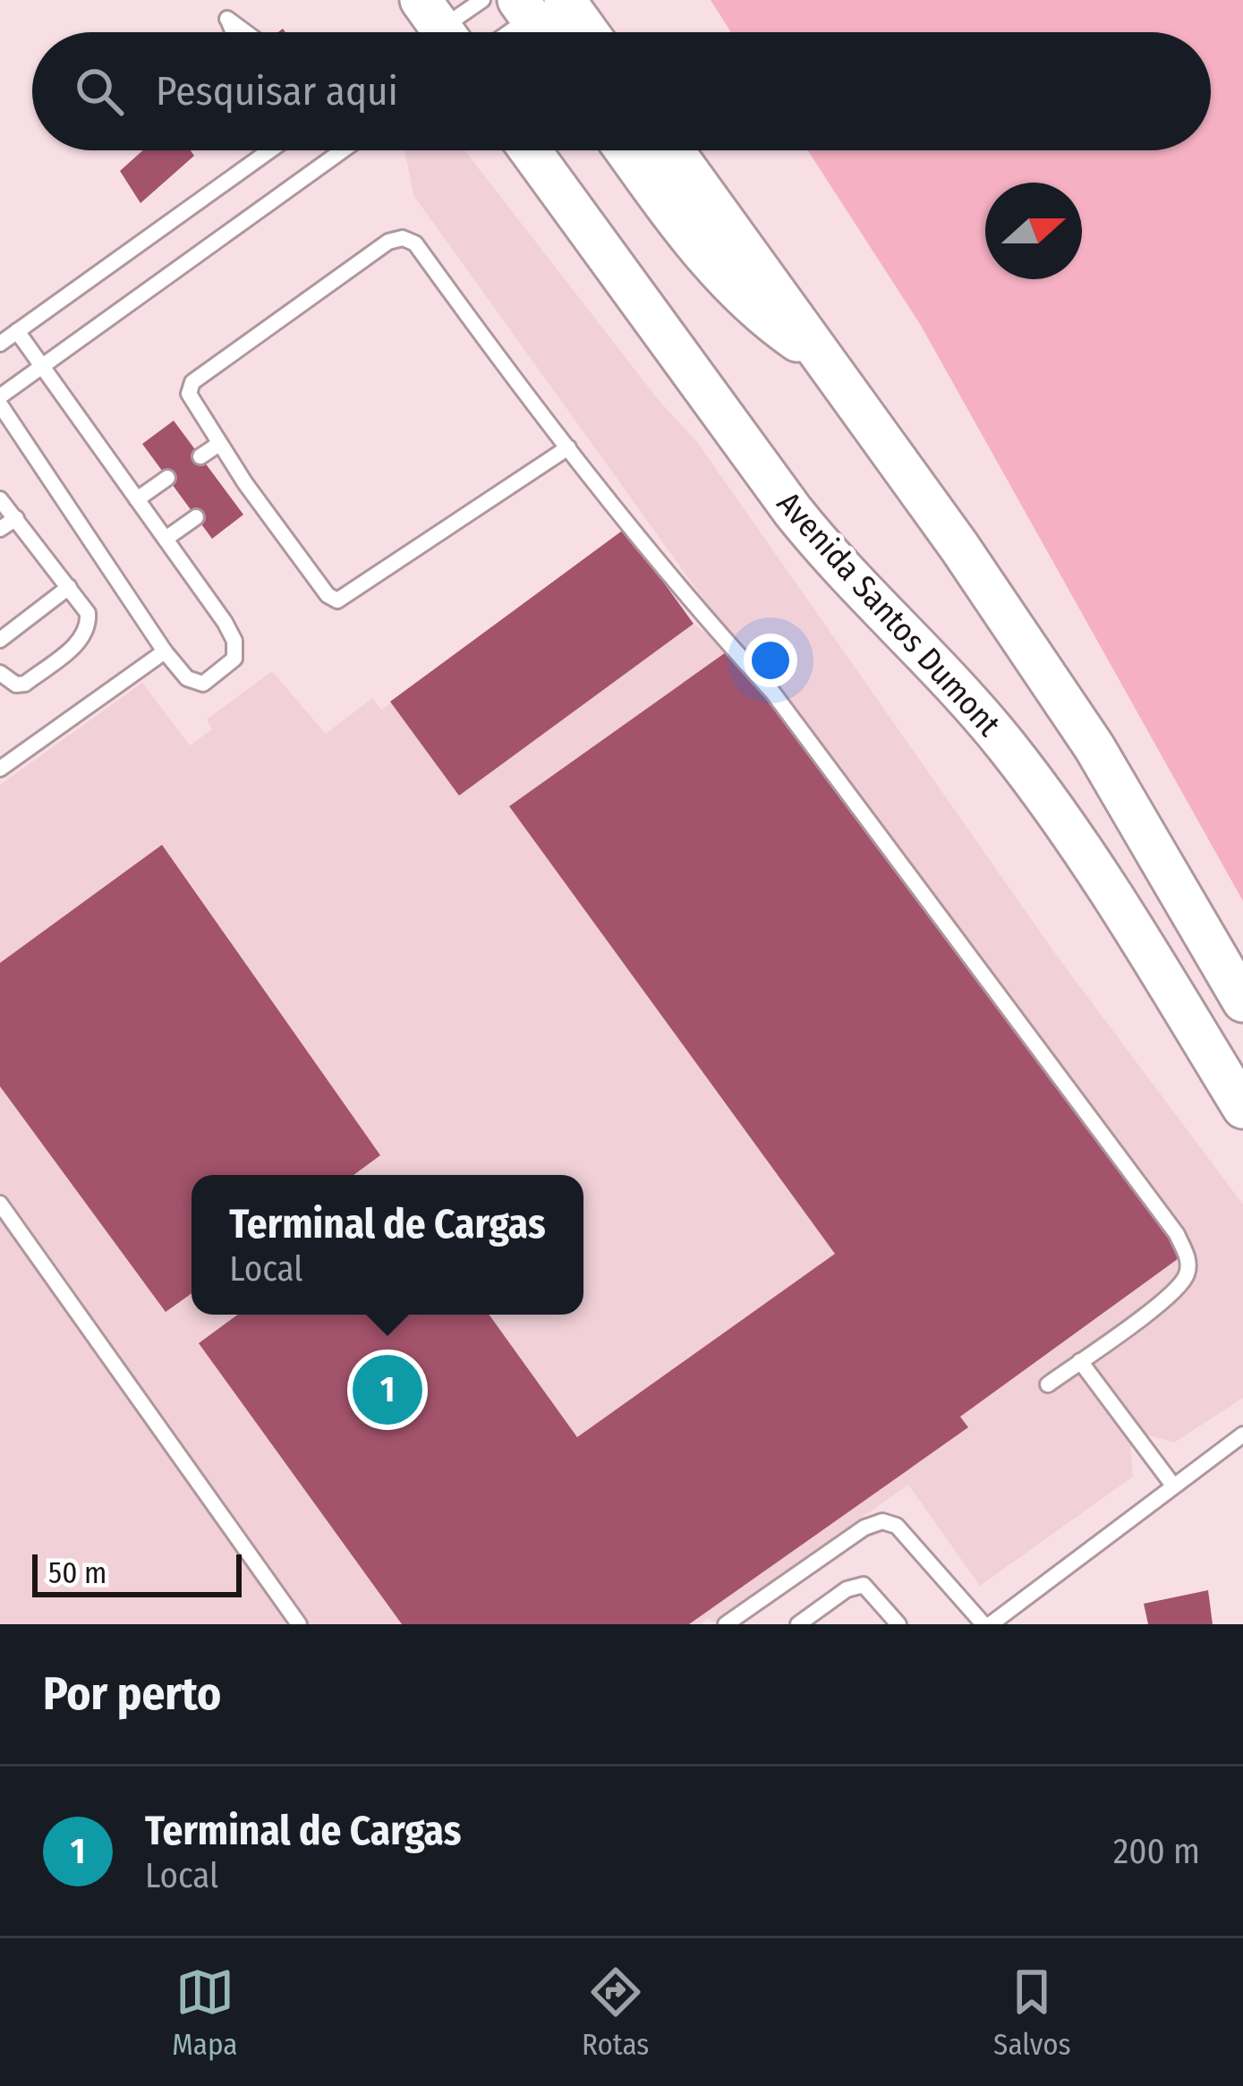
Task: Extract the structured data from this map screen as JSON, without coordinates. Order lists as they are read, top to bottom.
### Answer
{
  "streets": {
    "main road": ["Avenida Santos Dumont"]
  },
  "scale_bar": "50 m",
  "north": "right",
  "page": {
    "search": "Pesquisar aqui",
    "popup": ["Terminal de Cargas", "Local"],
    "pins": "1",
    "scale": "50 m",
    "heading": "Por perto",
    "list": [
      {
        "mark": "1",
        "name": "Terminal de Cargas",
        "note": "Local",
        "value": "200 m"
      }
    ],
    "nav": ["Mapa", "Rotas", "Salvos"]
  }
}
